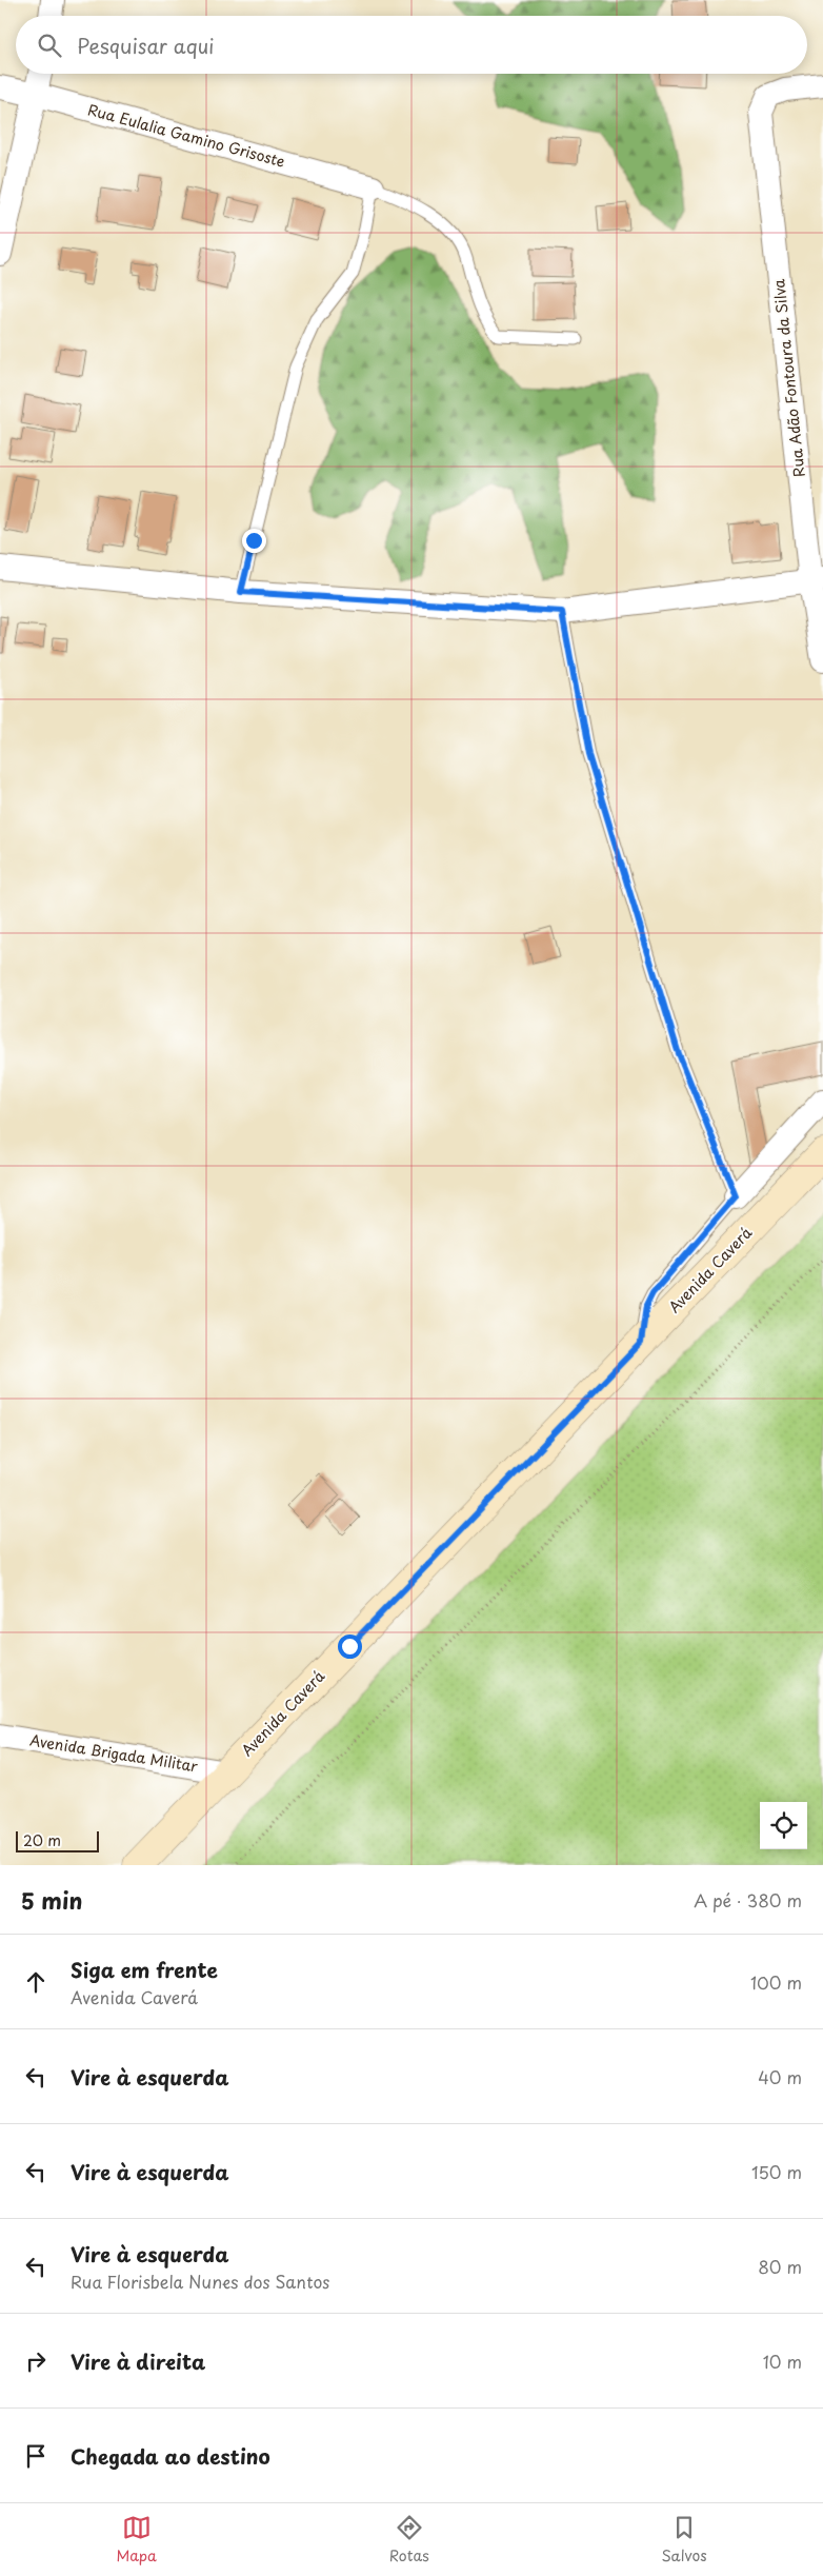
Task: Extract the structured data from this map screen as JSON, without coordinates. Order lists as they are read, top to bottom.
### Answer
{
  "streets": {
    "street": [
      "Rua Eulalia Gamino Grisoste",
      "Rua Adão Fontoura da Silva",
      "Avenida Caverá",
      "Avenida Brigada Militar"
    ]
  },
  "crossings": [
    ["Avenida Caverá", "Avenida Brigada Militar"]
  ],
  "scale_bar": "20 m",
  "page": {
    "search": "Pesquisar aqui",
    "scale": "20 m",
    "heading": ["5 min", "A pé · 380 m"],
    "list": [
      ["Siga em frente", "Avenida Caverá", "100 m"],
      ["Vire à esquerda", "40 m"],
      ["Vire à esquerda", "150 m"],
      ["Vire à esquerda", "Rua Florisbela Nunes dos Santos", "80 m"],
      ["Vire à direita", "10 m"],
      "Chegada ao destino"
    ],
    "nav": ["Mapa", "Rotas", "Salvos"]
  }
}
